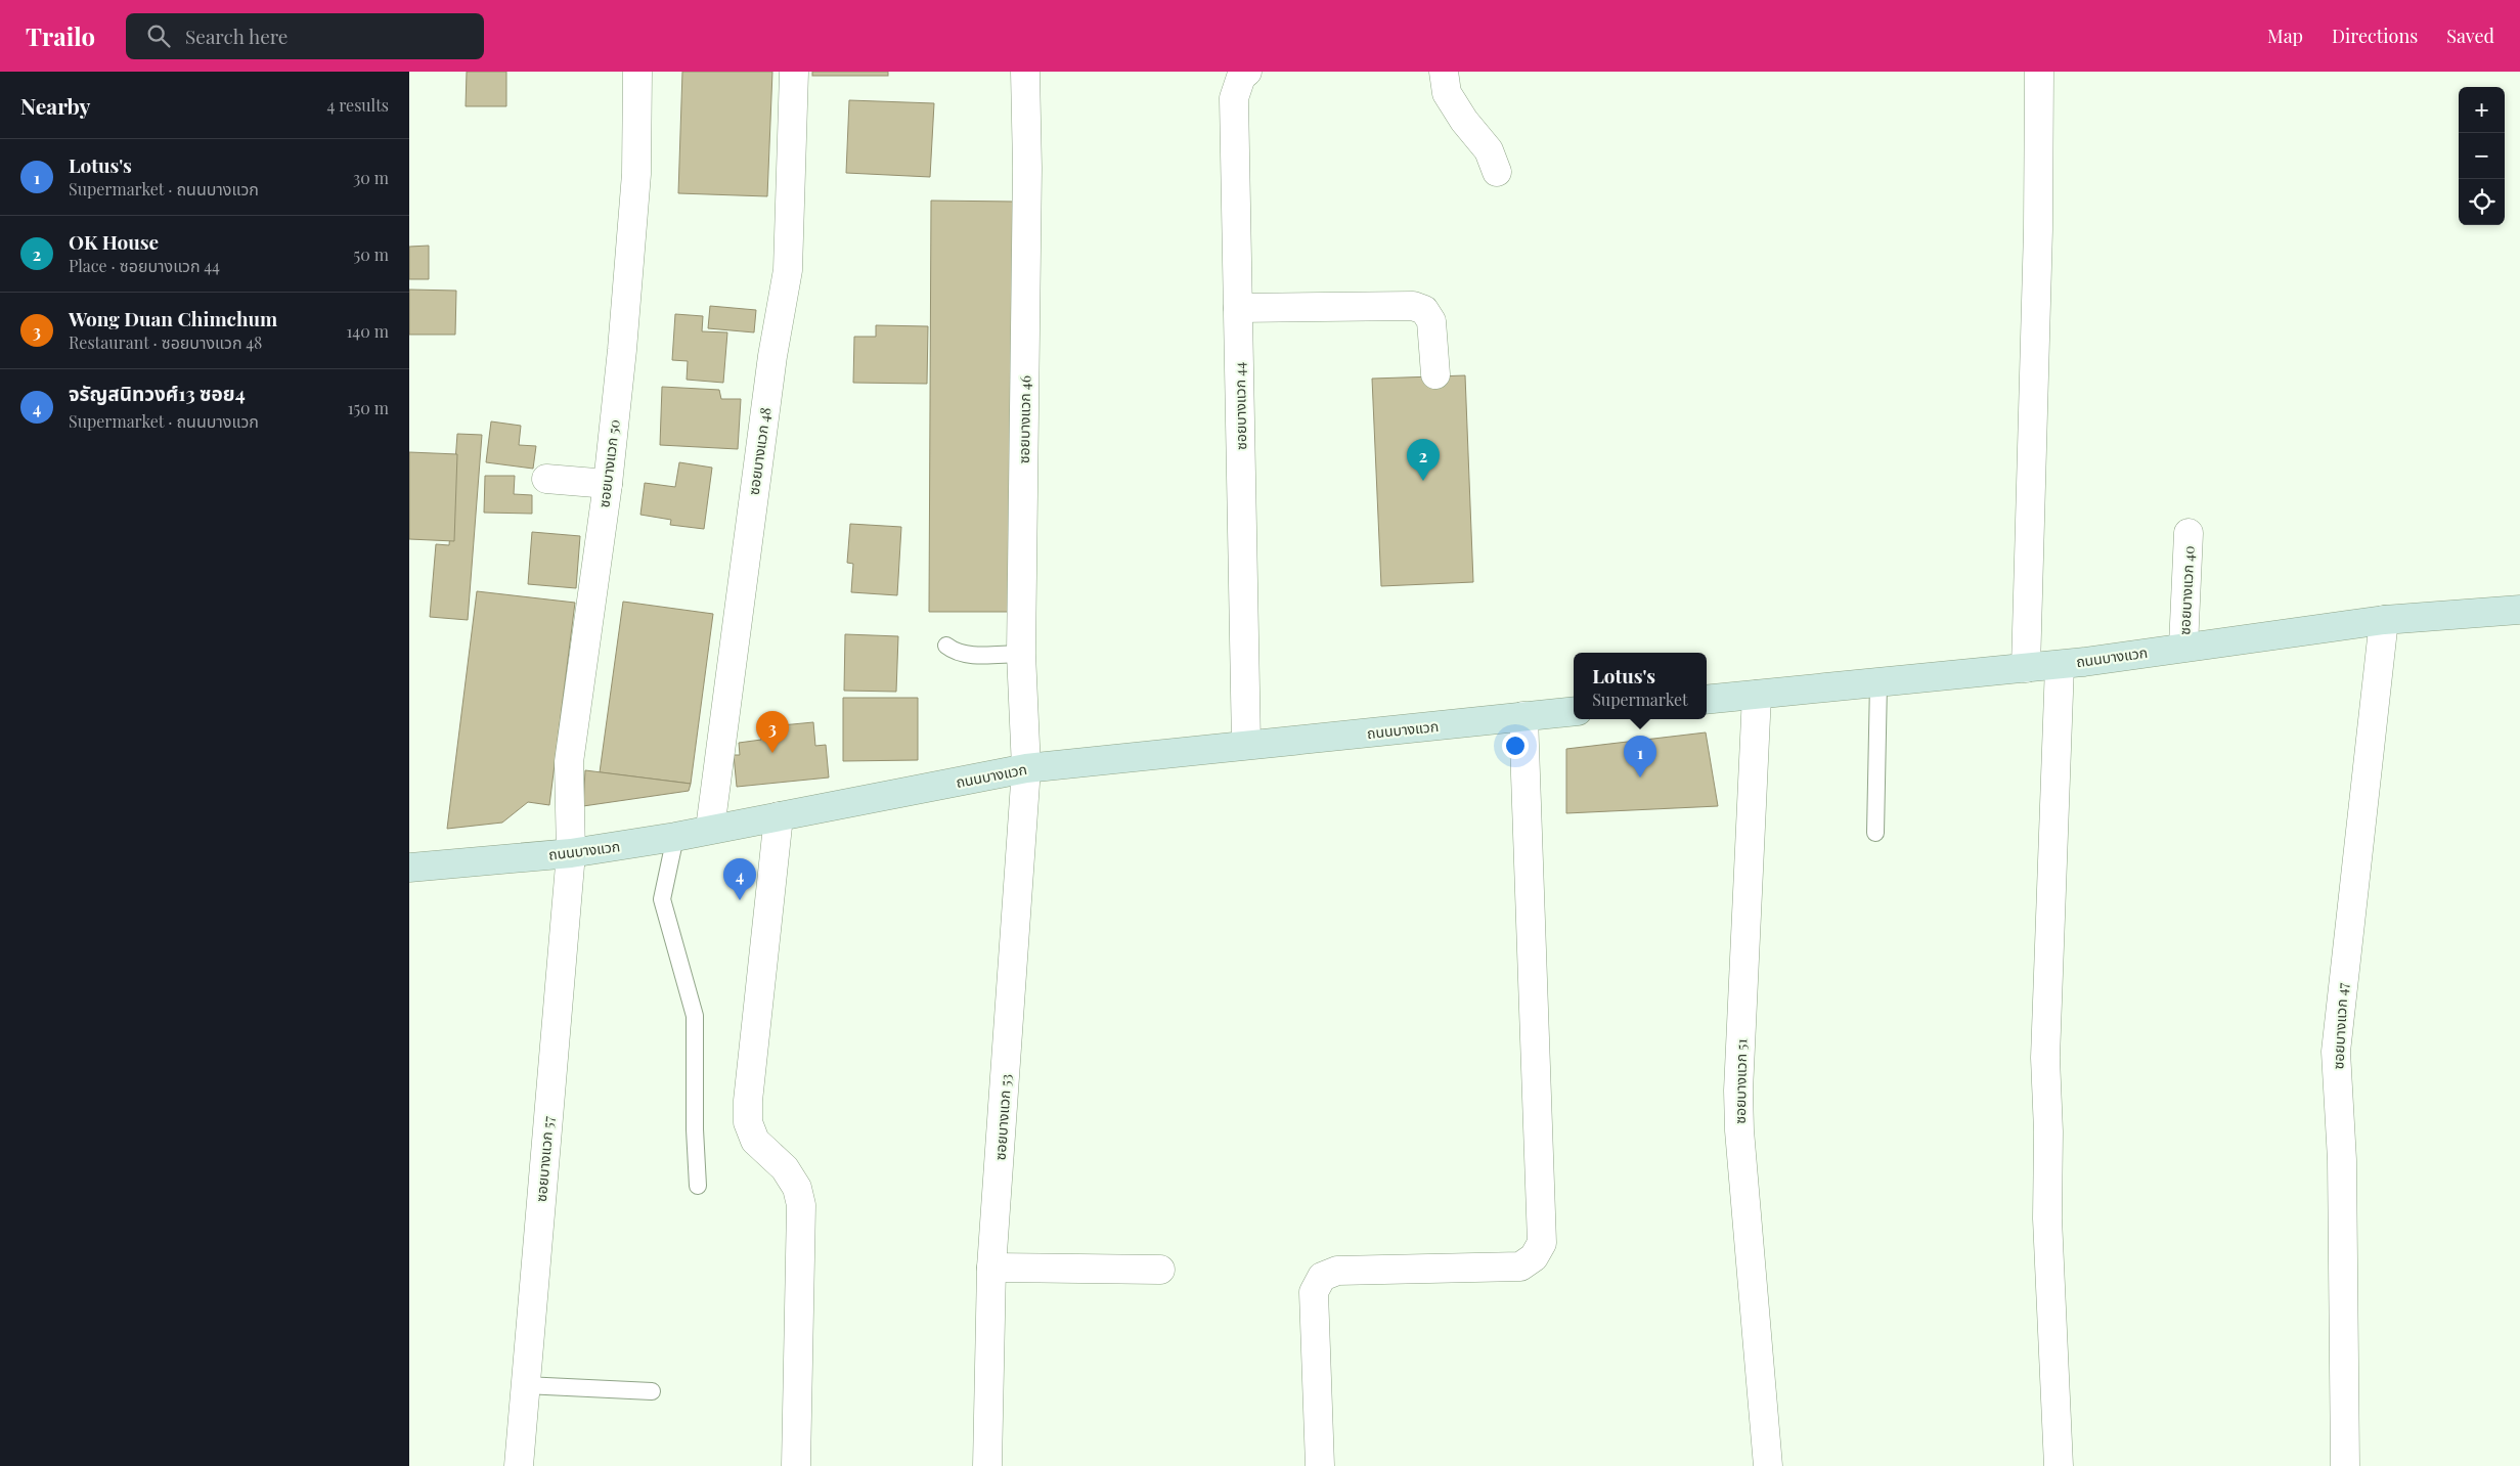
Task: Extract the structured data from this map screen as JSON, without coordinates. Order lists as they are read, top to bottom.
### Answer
{
  "streets": {
    "main road": ["ถนนบางแวก"],
    "street": [
      "ซอยบางแวก 44",
      "ซอยบางแวก 46",
      "ซอยบางแวก 48",
      "ซอยบางแวก 50",
      "ซอยบางแวก 40",
      "ซอยบางแวก 47",
      "ซอยบางแวก 51",
      "ซอยบางแวก 53",
      "ซอยบางแวก 57"
    ]
  },
  "crossings": [
    ["ซอยบางแวก 44", "ถนนบางแวก"],
    ["ซอยบางแวก 46", "ถนนบางแวก"],
    ["ซอยบางแวก 46", "ซอยบางแวก 53"],
    ["ซอยบางแวก 48", "ถนนบางแวก"],
    ["ซอยบางแวก 50", "ถนนบางแวก"],
    ["ซอยบางแวก 50", "ซอยบางแวก 57"],
    ["ซอยบางแวก 40", "ถนนบางแวก"],
    ["ถนนบางแวก", "ซอยบางแวก 47"],
    ["ถนนบางแวก", "ซอยบางแวก 51"],
    ["ถนนบางแวก", "ซอยบางแวก 53"],
    ["ถนนบางแวก", "ซอยบางแวก 57"]
  ],
  "page": {
    "header": "Trailo",
    "search": "Search here",
    "nav": ["Map", "Directions", "Saved"],
    "heading": ["Nearby", "4 results"],
    "map_buttons": ["+", "−"],
    "list": [
      {
        "mark": "1",
        "name": "Lotus's",
        "note": "Supermarket · ถนนบางแวก",
        "value": "30 m"
      },
      {
        "mark": "2",
        "name": "OK House",
        "note": "Place · ซอยบางแวก 44",
        "value": "50 m"
      },
      {
        "mark": "3",
        "name": "Wong Duan Chimchum",
        "note": "Restaurant · ซอยบางแวก 48",
        "value": "140 m"
      },
      {
        "mark": "4",
        "name": "จรัญสนิทวงศ์13 ซอย4",
        "note": "Supermarket · ถนนบางแวก",
        "value": "150 m"
      }
    ],
    "pins": [
      "2",
      "3",
      "1",
      "4"
    ],
    "popup": ["Lotus's", "Supermarket"]
  }
}
